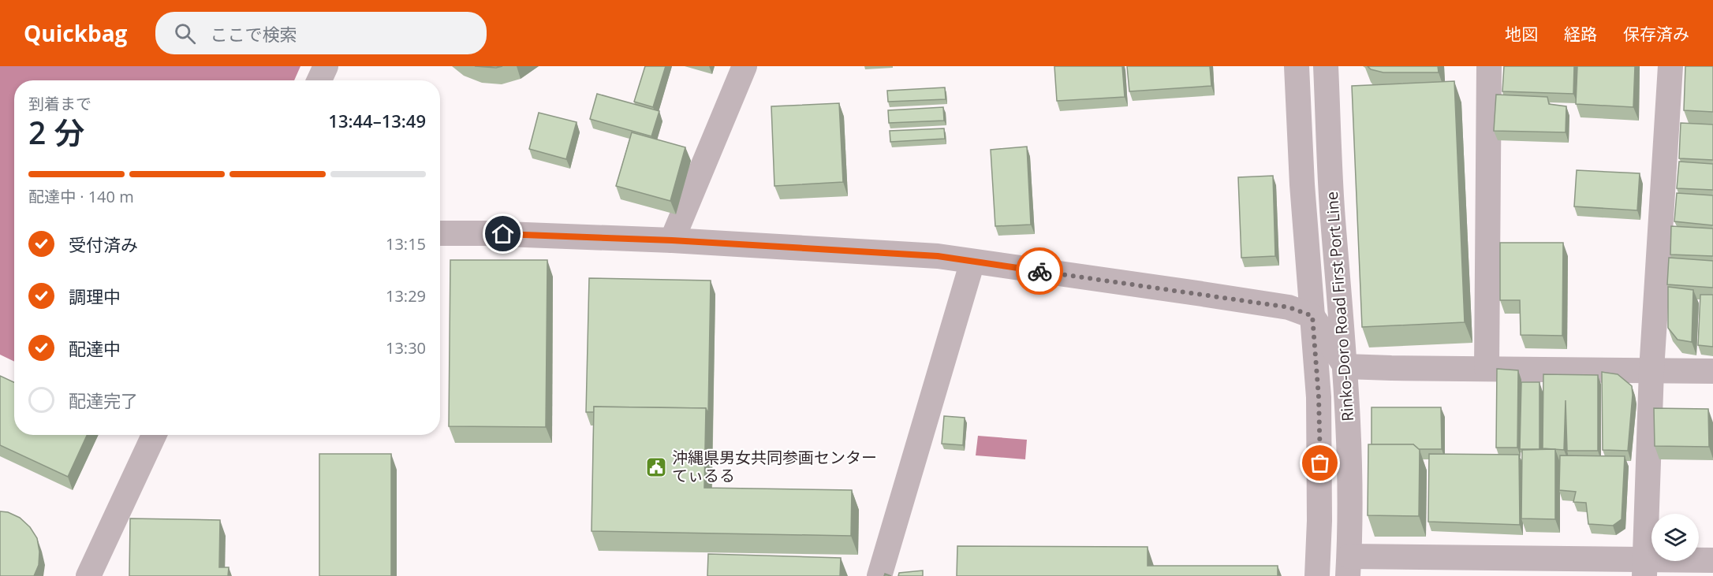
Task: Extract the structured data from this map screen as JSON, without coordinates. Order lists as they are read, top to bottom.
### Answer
{
  "streets": {
    "street": ["Rinko-Doro Road First Port Line"]
  },
  "places": {
    "public building": ["沖縄県男女共同参画センター てぃるる"]
  },
  "page": {
    "header": "Quickbag",
    "search": "ここで検索",
    "nav": ["地図", "経路", "保存済み"],
    "heading": ["2 分", "到着まで", "13:44–13:49"],
    "bar": "配達中 · 140 m",
    "list": [
      ["受付済み", "13:15"],
      ["調理中", "13:29"],
      ["配達中", "13:30"],
      "配達完了"
    ]
  }
}
